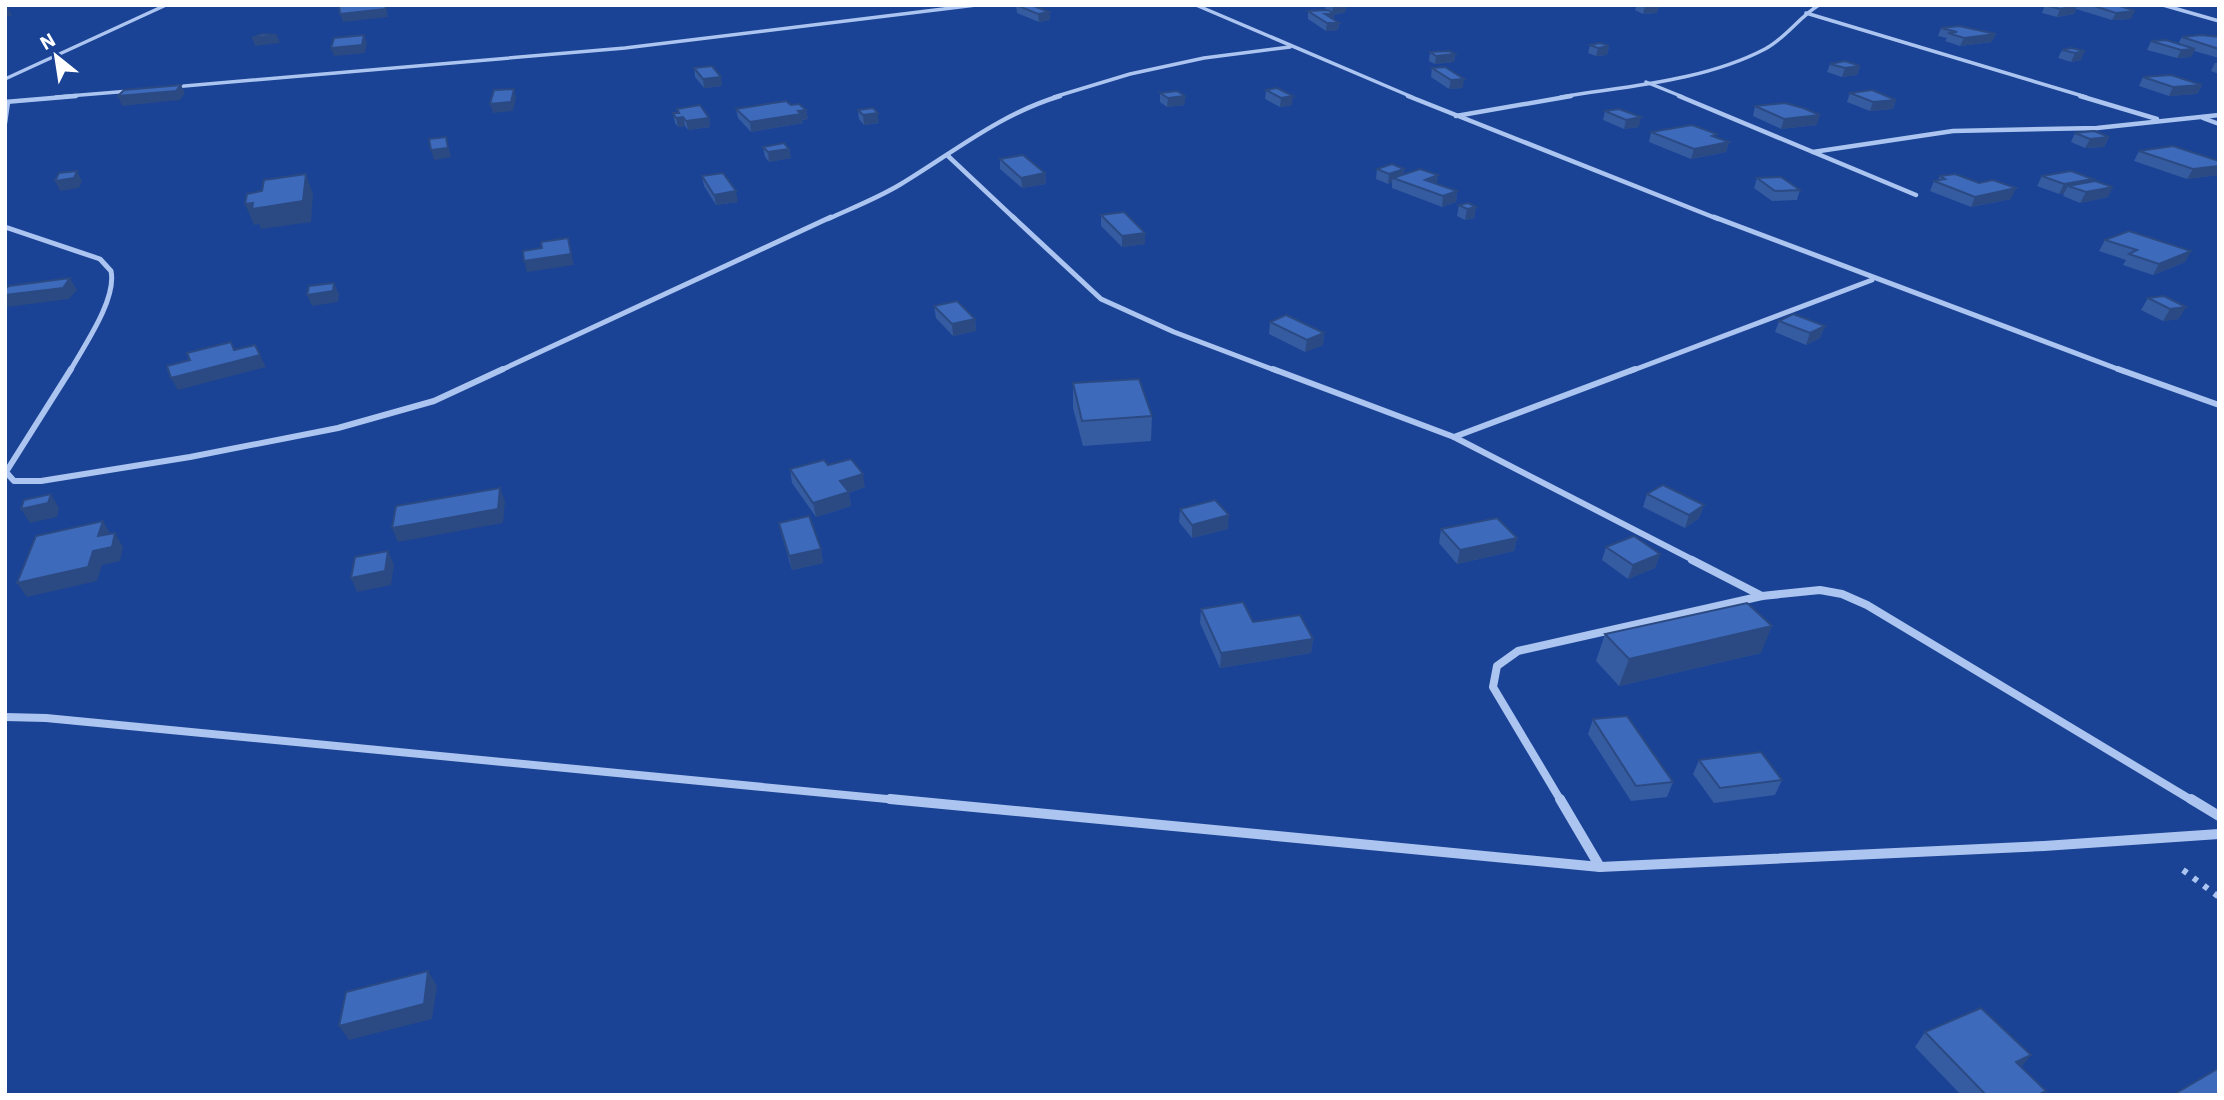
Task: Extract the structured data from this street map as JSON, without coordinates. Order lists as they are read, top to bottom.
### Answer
{
  "north": "top left"
}
